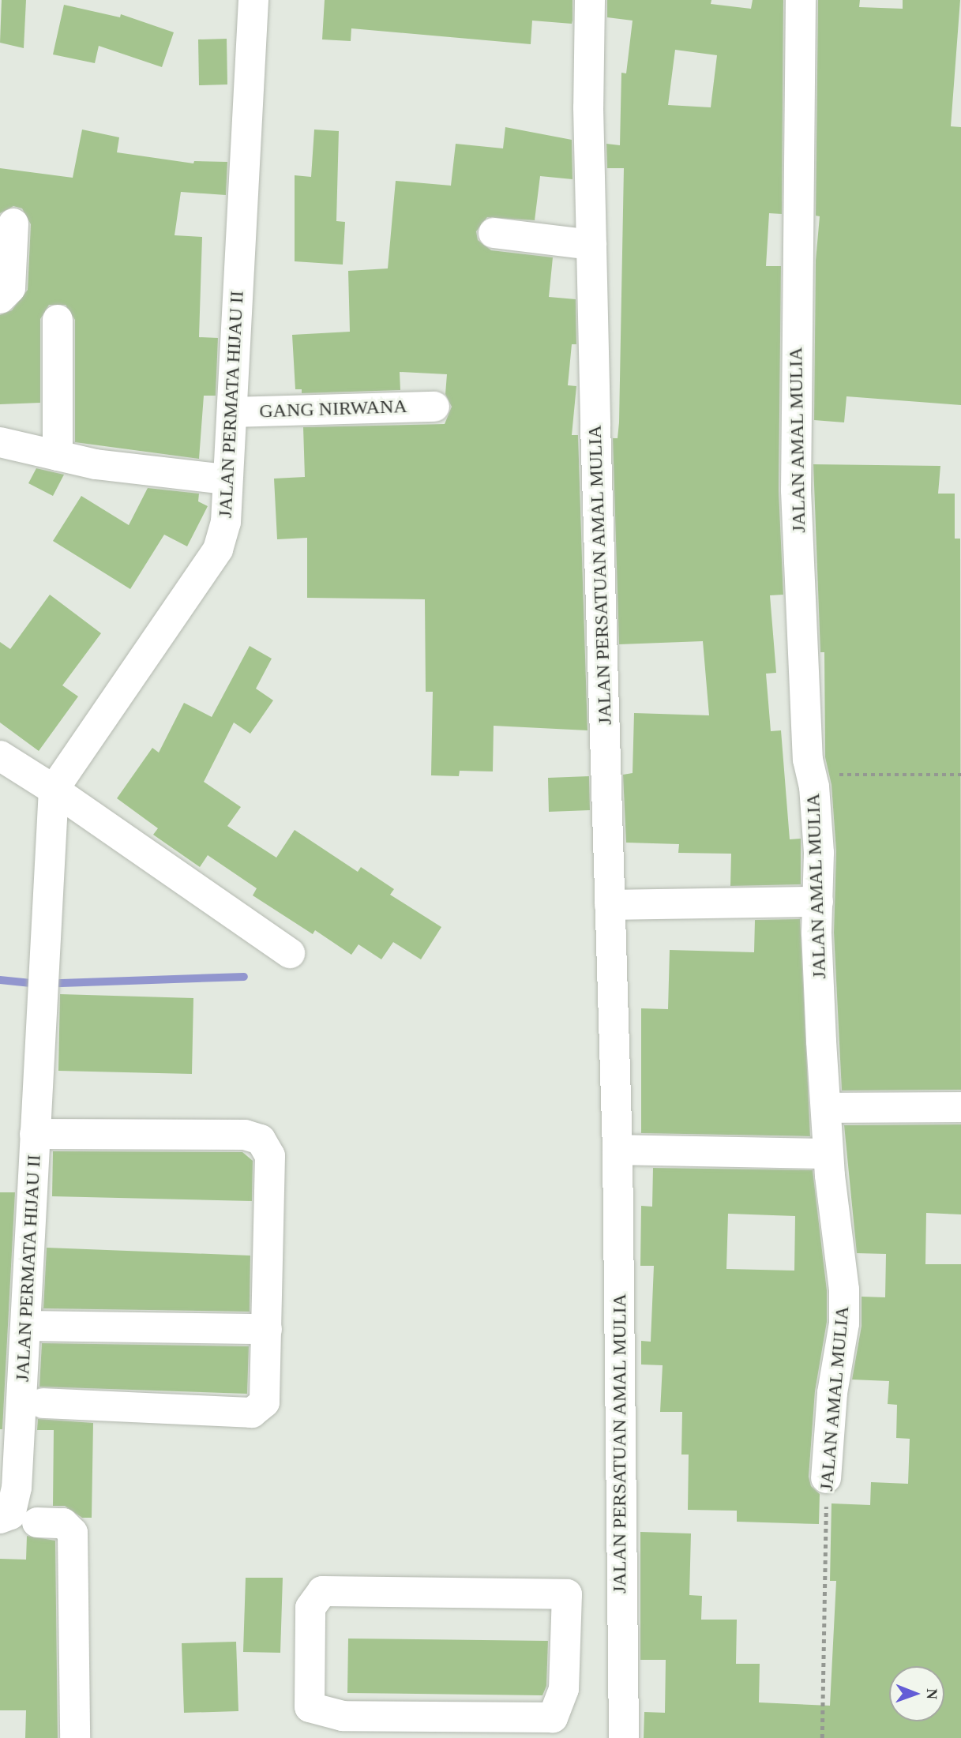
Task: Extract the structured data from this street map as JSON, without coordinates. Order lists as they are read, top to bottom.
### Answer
{
  "streets": {
    "street": [
      "JALAN PERMATA HIJAU II",
      "GANG NIRWANA",
      "JALAN AMAL MULIA",
      "JALAN PERSATUAN AMAL MULIA"
    ]
  },
  "crossings": [
    ["JALAN PERMATA HIJAU II", "GANG NIRWANA"]
  ],
  "north": "right"
}
